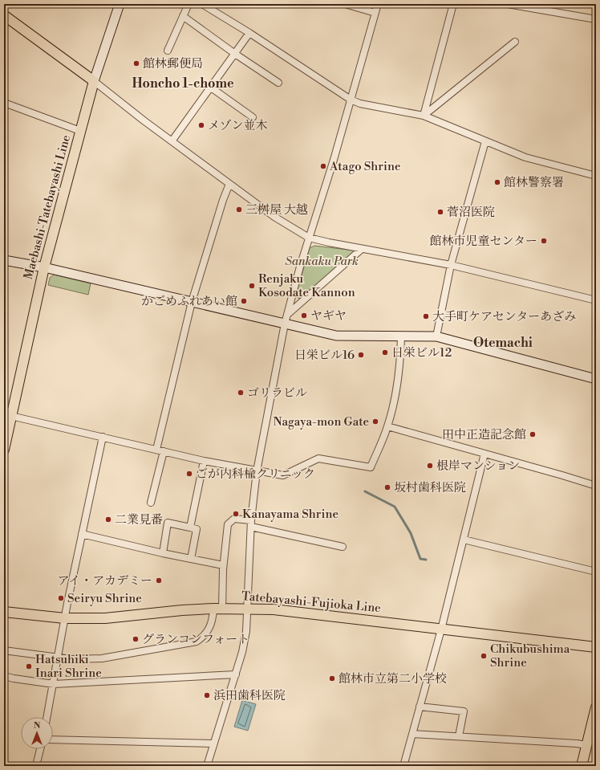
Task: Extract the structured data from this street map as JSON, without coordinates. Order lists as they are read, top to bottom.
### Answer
{
  "streets": {
    "main road": ["Maebashi-Tatebayashi Line", "Tatebayashi-Fujioka Line"]
  },
  "districts": ["Honcho 1-chome", "Otemachi"],
  "parks": ["Sankaku Park"],
  "places": [
    "館林郵便局",
    "メゾン並木",
    "Atago Shrine",
    "館林警察署",
    "三桝屋 大越",
    "菅沼医院",
    "館林市児童センター",
    "Renjaku Kosodate Kannon",
    "かごめふれあい館",
    "ヤギヤ",
    "大手町ケアセンターあざみ",
    "日栄ビル12",
    "日栄ビル16",
    "ゴリラビル",
    "Nagaya-mon Gate",
    "田中正造記念館",
    "根岸マンション",
    "ごが内科楡クリニック",
    "坂村歯科医院",
    "Kanayama Shrine",
    "二業見番",
    "アイ・アカデミー",
    "Seiryu Shrine",
    "グランコンフォート",
    "Chikubushima Shrine",
    "Hatsuhiki Inari Shrine",
    "館林市立第二小学校",
    "浜田歯科医院"
  ],
  "north": "top"
}
